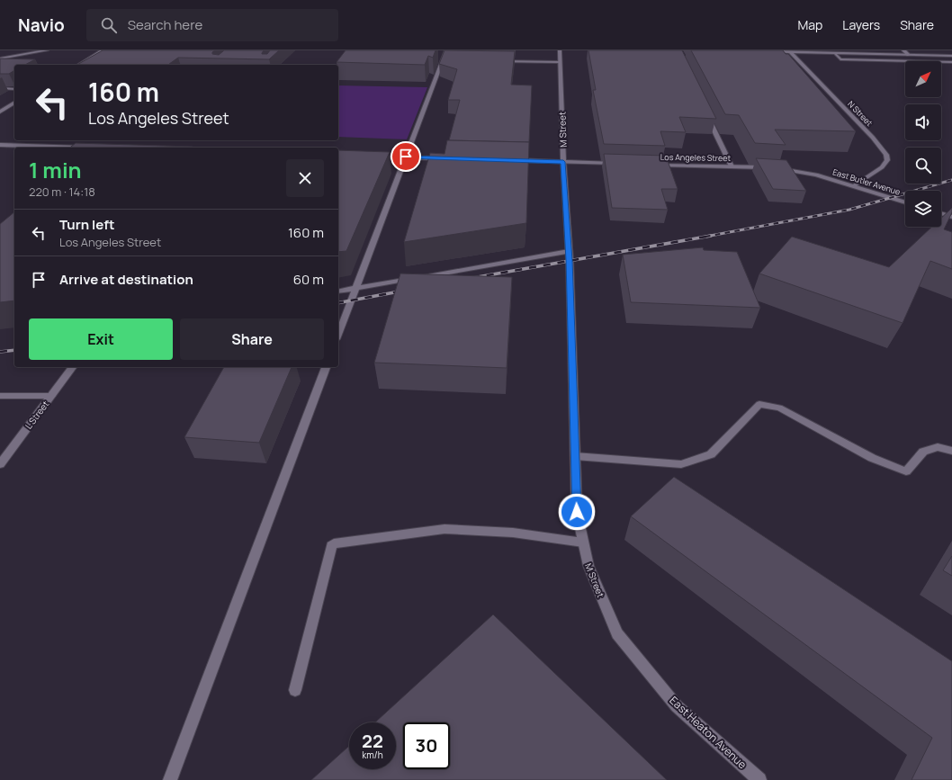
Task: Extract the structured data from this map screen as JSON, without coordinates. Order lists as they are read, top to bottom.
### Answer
{
  "streets": {
    "street": [
      "N Street",
      "M Street",
      "Los Angeles Street",
      "East Butler Avenue",
      "L Street",
      "East Heaton Avenue"
    ]
  },
  "crossings": [
    ["N Street", "East Butler Avenue"],
    ["M Street", "East Heaton Avenue"],
    ["Los Angeles Street", "East Butler Avenue"]
  ],
  "north": "top right",
  "page": {
    "header": "Navio",
    "search": "Search here",
    "nav": ["Map", "Layers", "Share"],
    "turn": ["160 m", "Los Angeles Street"],
    "heading": ["1 min", "220 m · 14:18"],
    "list": [
      {
        "name": "Turn left",
        "note": "Los Angeles Street",
        "value": "160 m"
      },
      {
        "name": "Arrive at destination",
        "value": "60 m"
      }
    ],
    "buttons": ["Exit", "Share"],
    "speed": "22 km/h",
    "limit": "30"
  }
}
